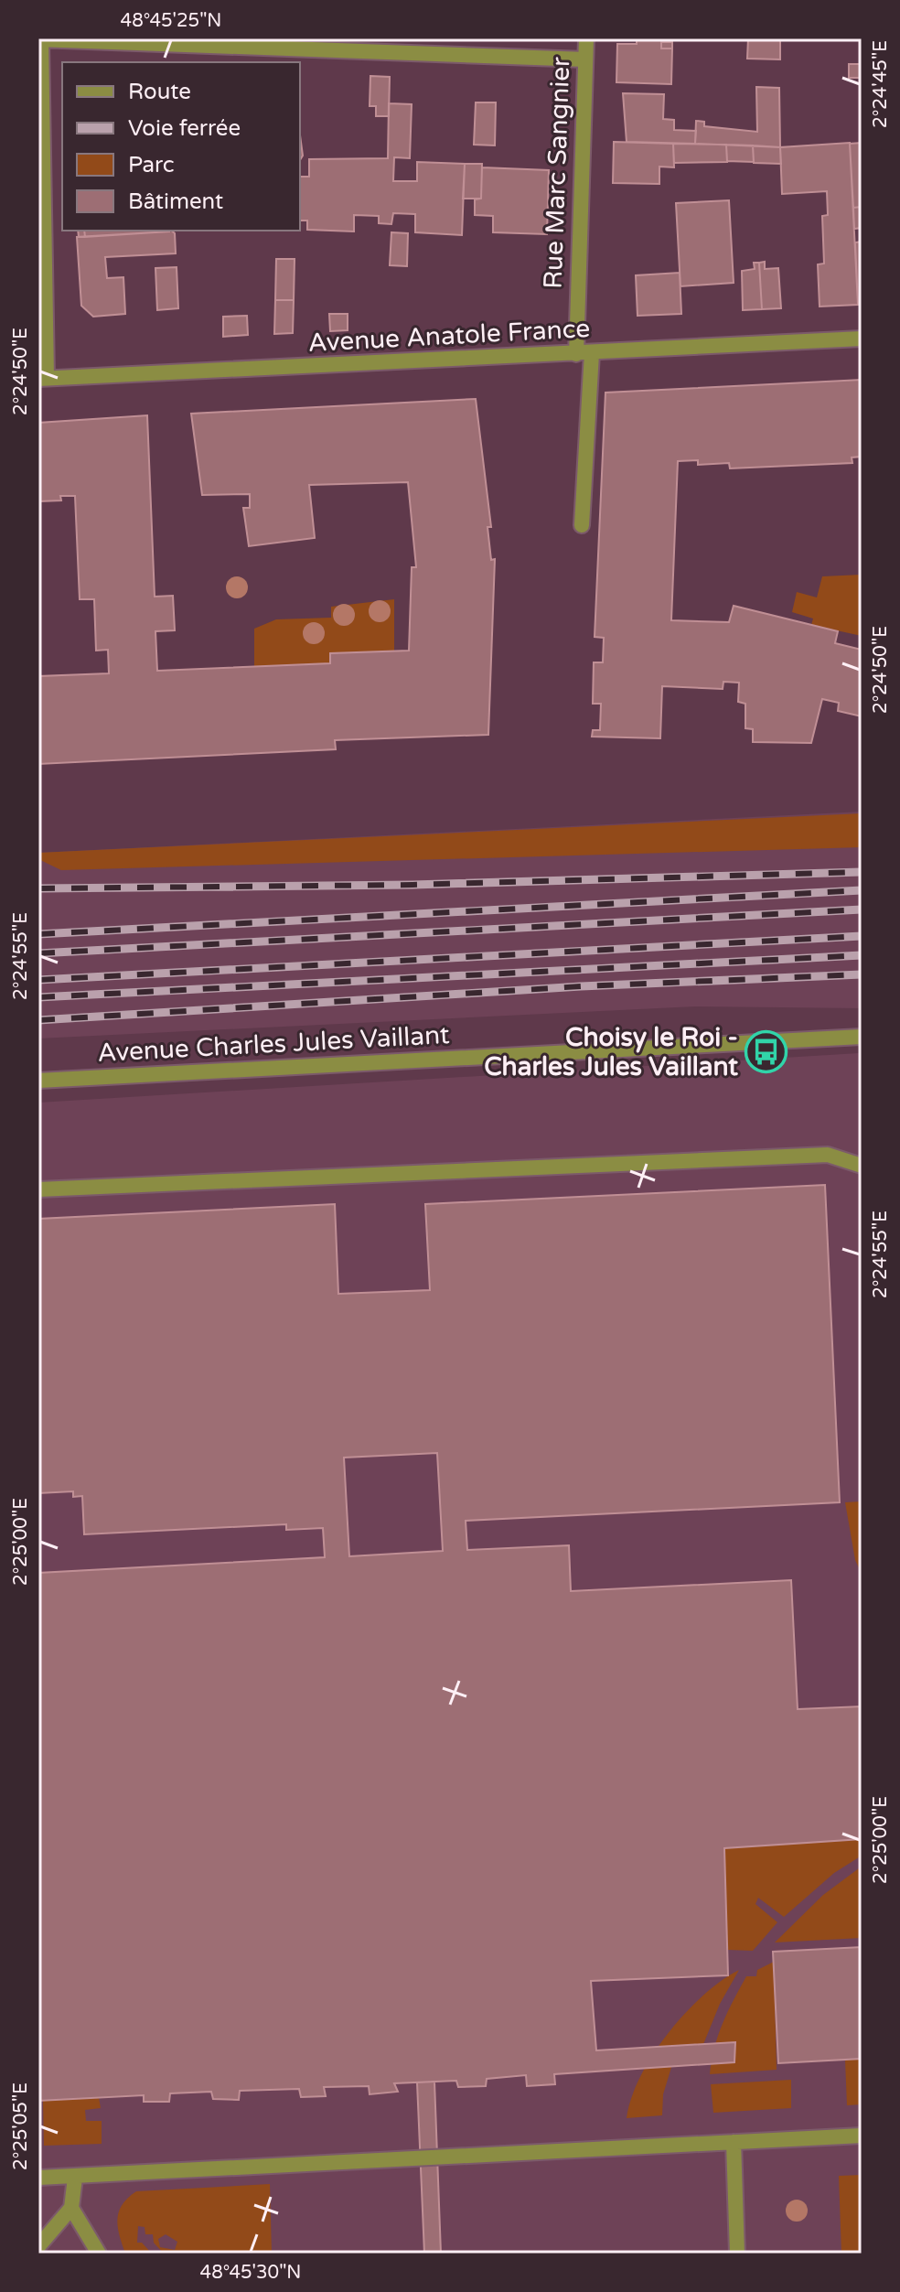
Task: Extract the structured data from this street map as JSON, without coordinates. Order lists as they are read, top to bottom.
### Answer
{
  "streets": {
    "street": ["Rue Marc Sangnier", "Avenue Anatole France", "Avenue Charles Jules Vaillant"]
  },
  "crossings": [
    ["Rue Marc Sangnier", "Avenue Anatole France"]
  ],
  "places": {
    "bus stop": ["Choisy le Roi - Charles Jules Vaillant"]
  },
  "legend": [
    "Route",
    "Voie ferrée",
    "Parc",
    "Bâtiment"
  ],
  "coordinates": [
    "48°45'25\"N",
    "2°24'45\"E",
    "2°24'50\"E",
    "2°24'55\"E",
    "2°25'00\"E",
    "2°25'05\"E",
    "48°45'30\"N"
  ]
}
